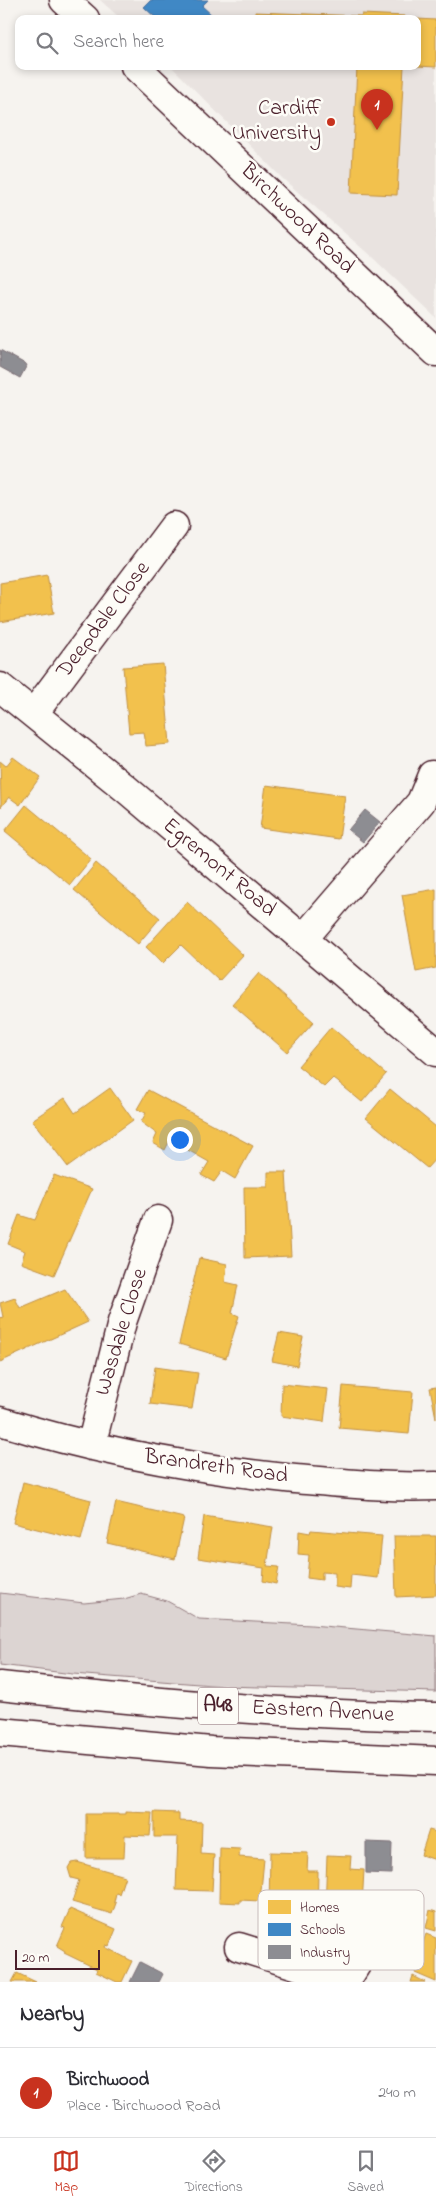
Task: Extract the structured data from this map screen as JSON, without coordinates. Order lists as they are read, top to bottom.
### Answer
{
  "streets": {
    "main road": [
      "Birchwood Road",
      "Deepdale Close",
      "Egremont Road",
      "Wasdale Close",
      "Brandreth Road",
      "A48",
      "Eastern Avenue"
    ]
  },
  "crossings": [
    ["Deepdale Close", "Egremont Road"],
    ["Wasdale Close", "Brandreth Road"]
  ],
  "places": ["Cardiff University"],
  "legend": ["Homes", "Schools", "Industry"],
  "scale_bar": "20 m",
  "page": {
    "search": "Search here",
    "pins": "1",
    "scale": "20 m",
    "heading": "Nearby",
    "list": [
      {
        "mark": "1",
        "name": "Birchwood",
        "note": "Place · Birchwood Road",
        "value": "240 m"
      }
    ],
    "nav": ["Map", "Directions", "Saved"]
  }
}
